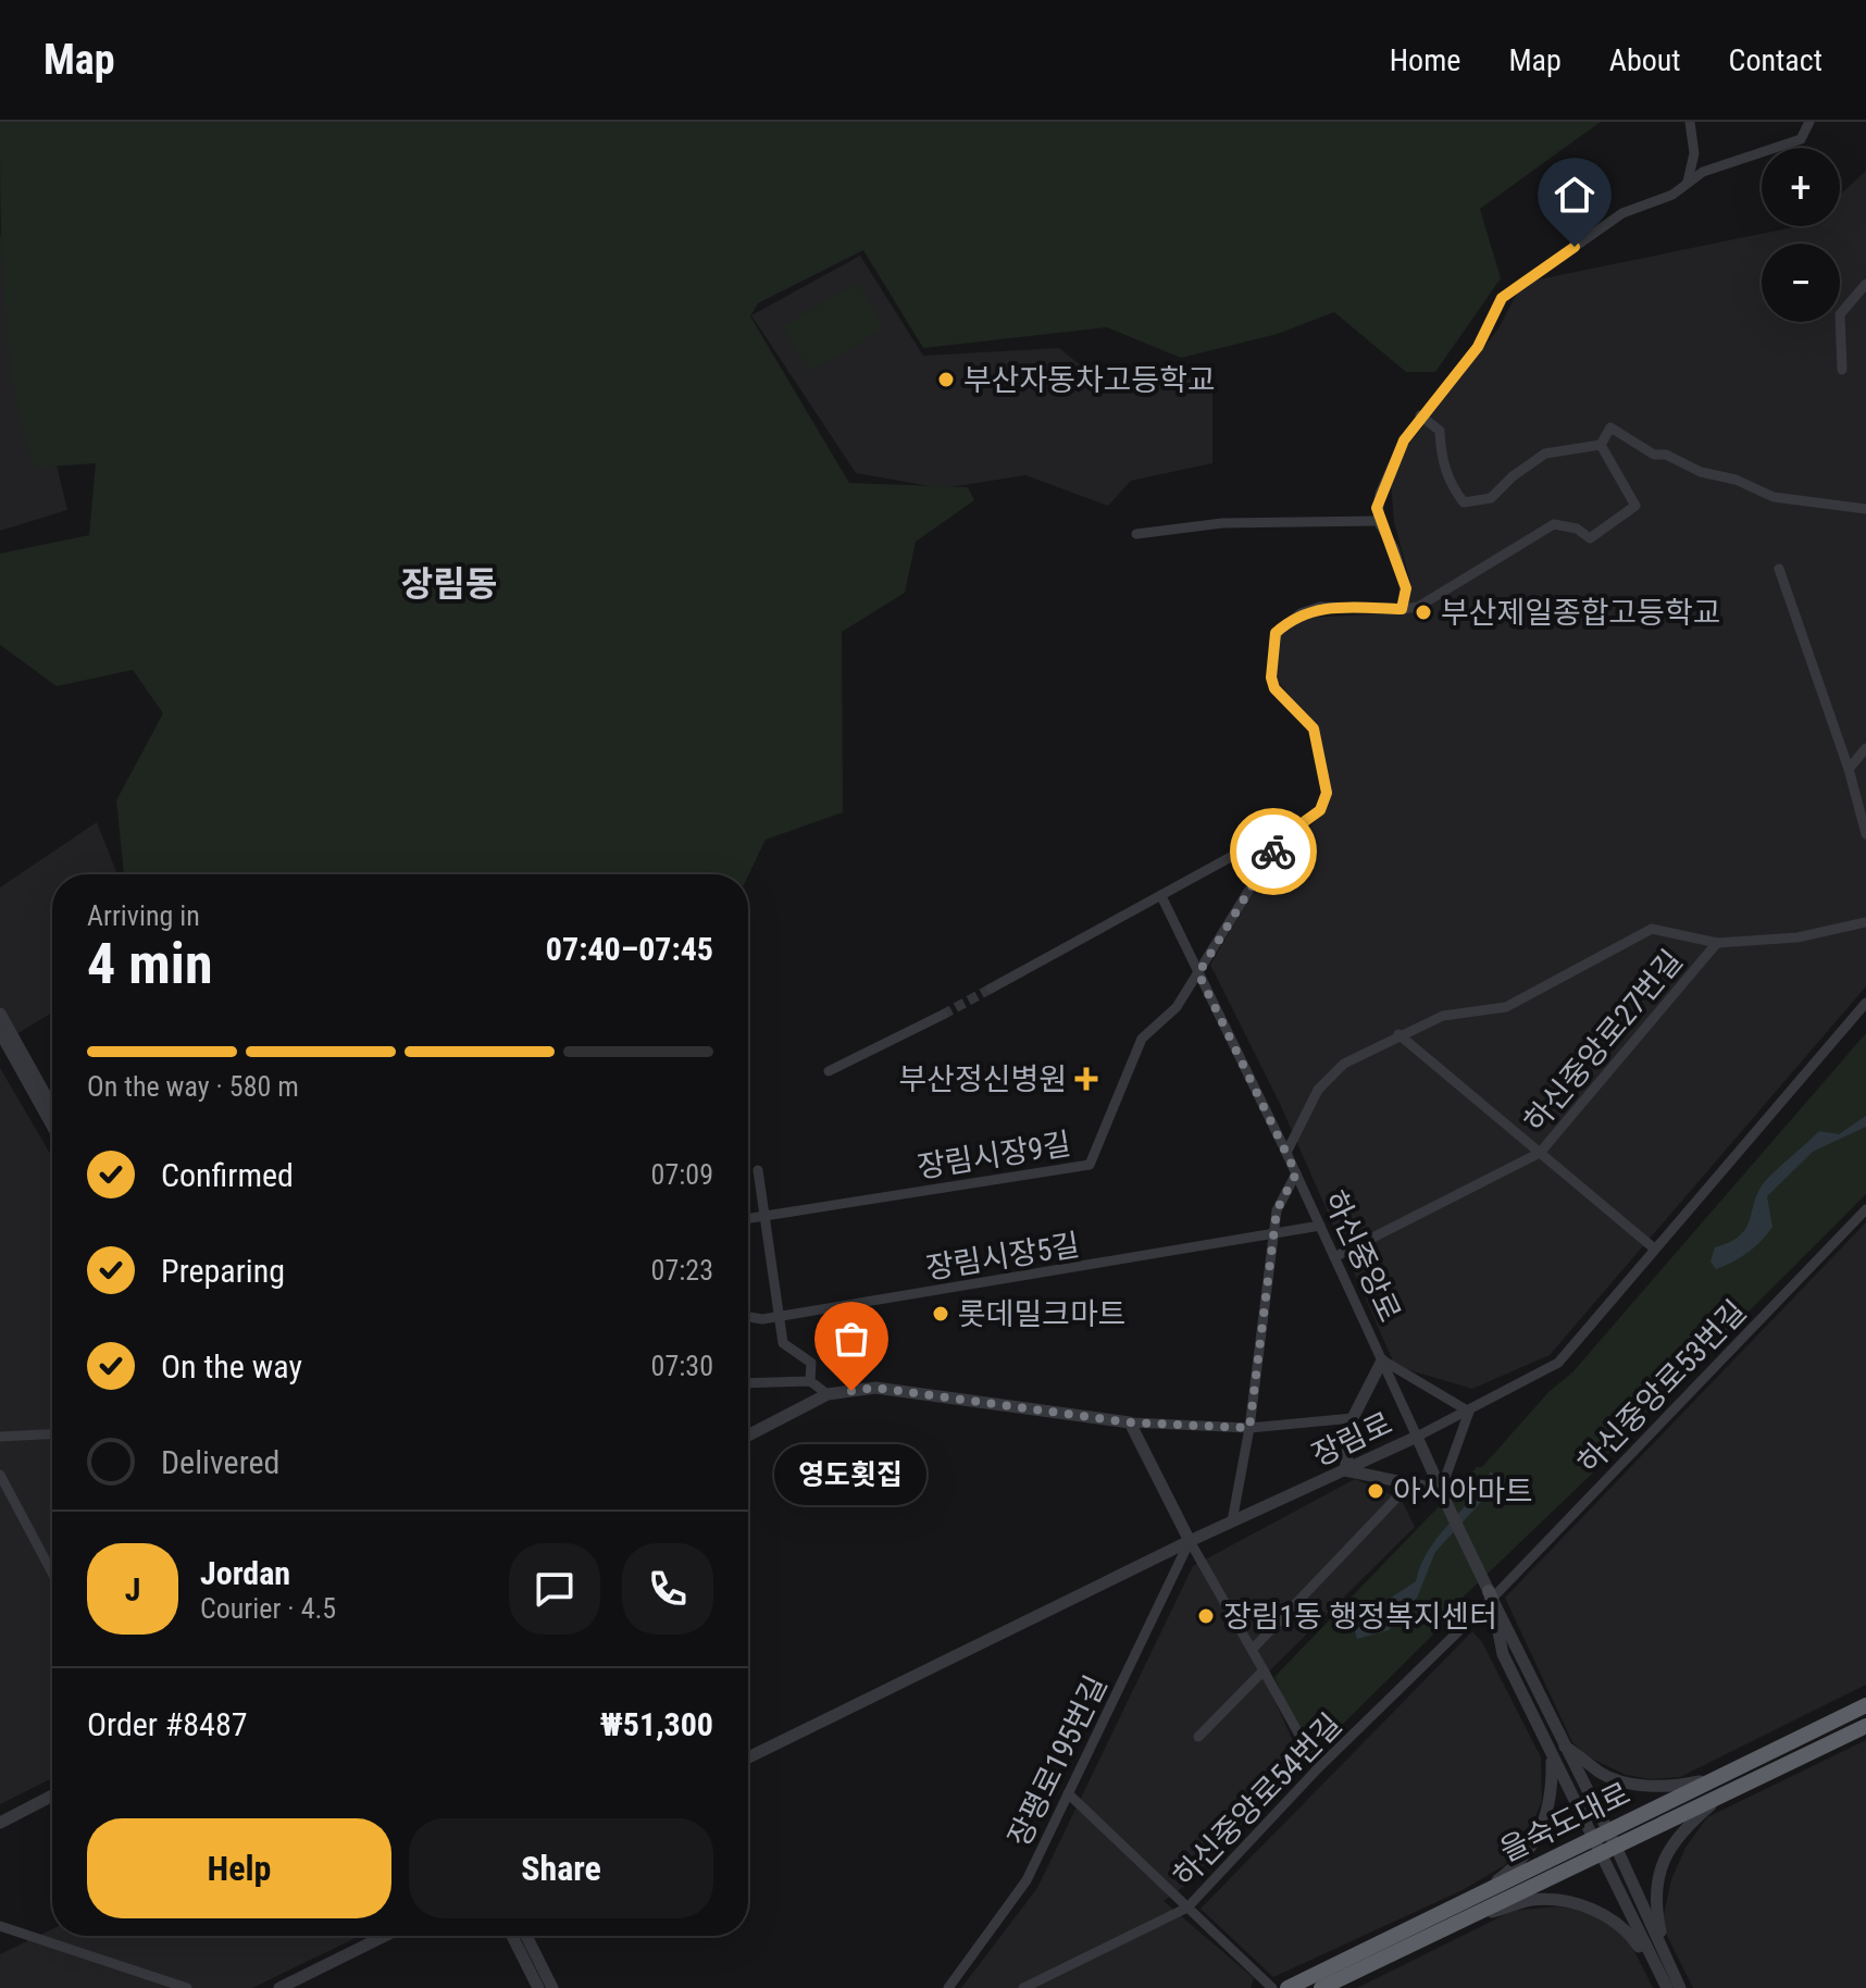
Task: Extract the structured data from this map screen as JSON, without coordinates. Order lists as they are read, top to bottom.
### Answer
{
  "streets": {
    "highway": ["을숙도대로"],
    "street": [
      "하신중앙로27번길",
      "장림시장9길",
      "장림시장5길",
      "하신중앙로",
      "하신중앙로53번길",
      "장림로",
      "장평로195번길",
      "하신중앙로54번길"
    ]
  },
  "crossings": [
    ["하신중앙로27번길", "하신중앙로"],
    ["장림시장9길", "하신중앙로"],
    ["장림시장5길", "하신중앙로"],
    ["하신중앙로", "하신중앙로53번길"],
    ["하신중앙로", "장림로"],
    ["하신중앙로", "하신중앙로54번길"],
    ["하신중앙로53번길", "하신중앙로54번길"],
    ["장림로", "장평로195번길"]
  ],
  "districts": ["장림동"],
  "places": {
    "other": [
      "부산자동차고등학교",
      "부산제일종합고등학교",
      "롯데밀크마트",
      "영도횟집",
      "아시아마트",
      "장림1동 행정복지센터"
    ],
    "health": ["부산정신병원"]
  },
  "page": {
    "header": "Map",
    "nav": [
      "Home",
      "Map",
      "About",
      "Contact"
    ],
    "map_buttons": ["+", "−"],
    "heading": ["4 min", "Arriving in", "07:40–07:45"],
    "panel": [
      "Jordan",
      "Courier · 4.5",
      "Order #8487",
      "₩51,300"
    ],
    "bar": "On the way · 580 m",
    "list": [
      ["Confirmed", "07:09"],
      ["Preparing", "07:23"],
      ["On the way", "07:30"],
      "Delivered"
    ],
    "bubble": "영도횟집",
    "round": "J",
    "buttons": ["Help", "Share"]
  }
}
